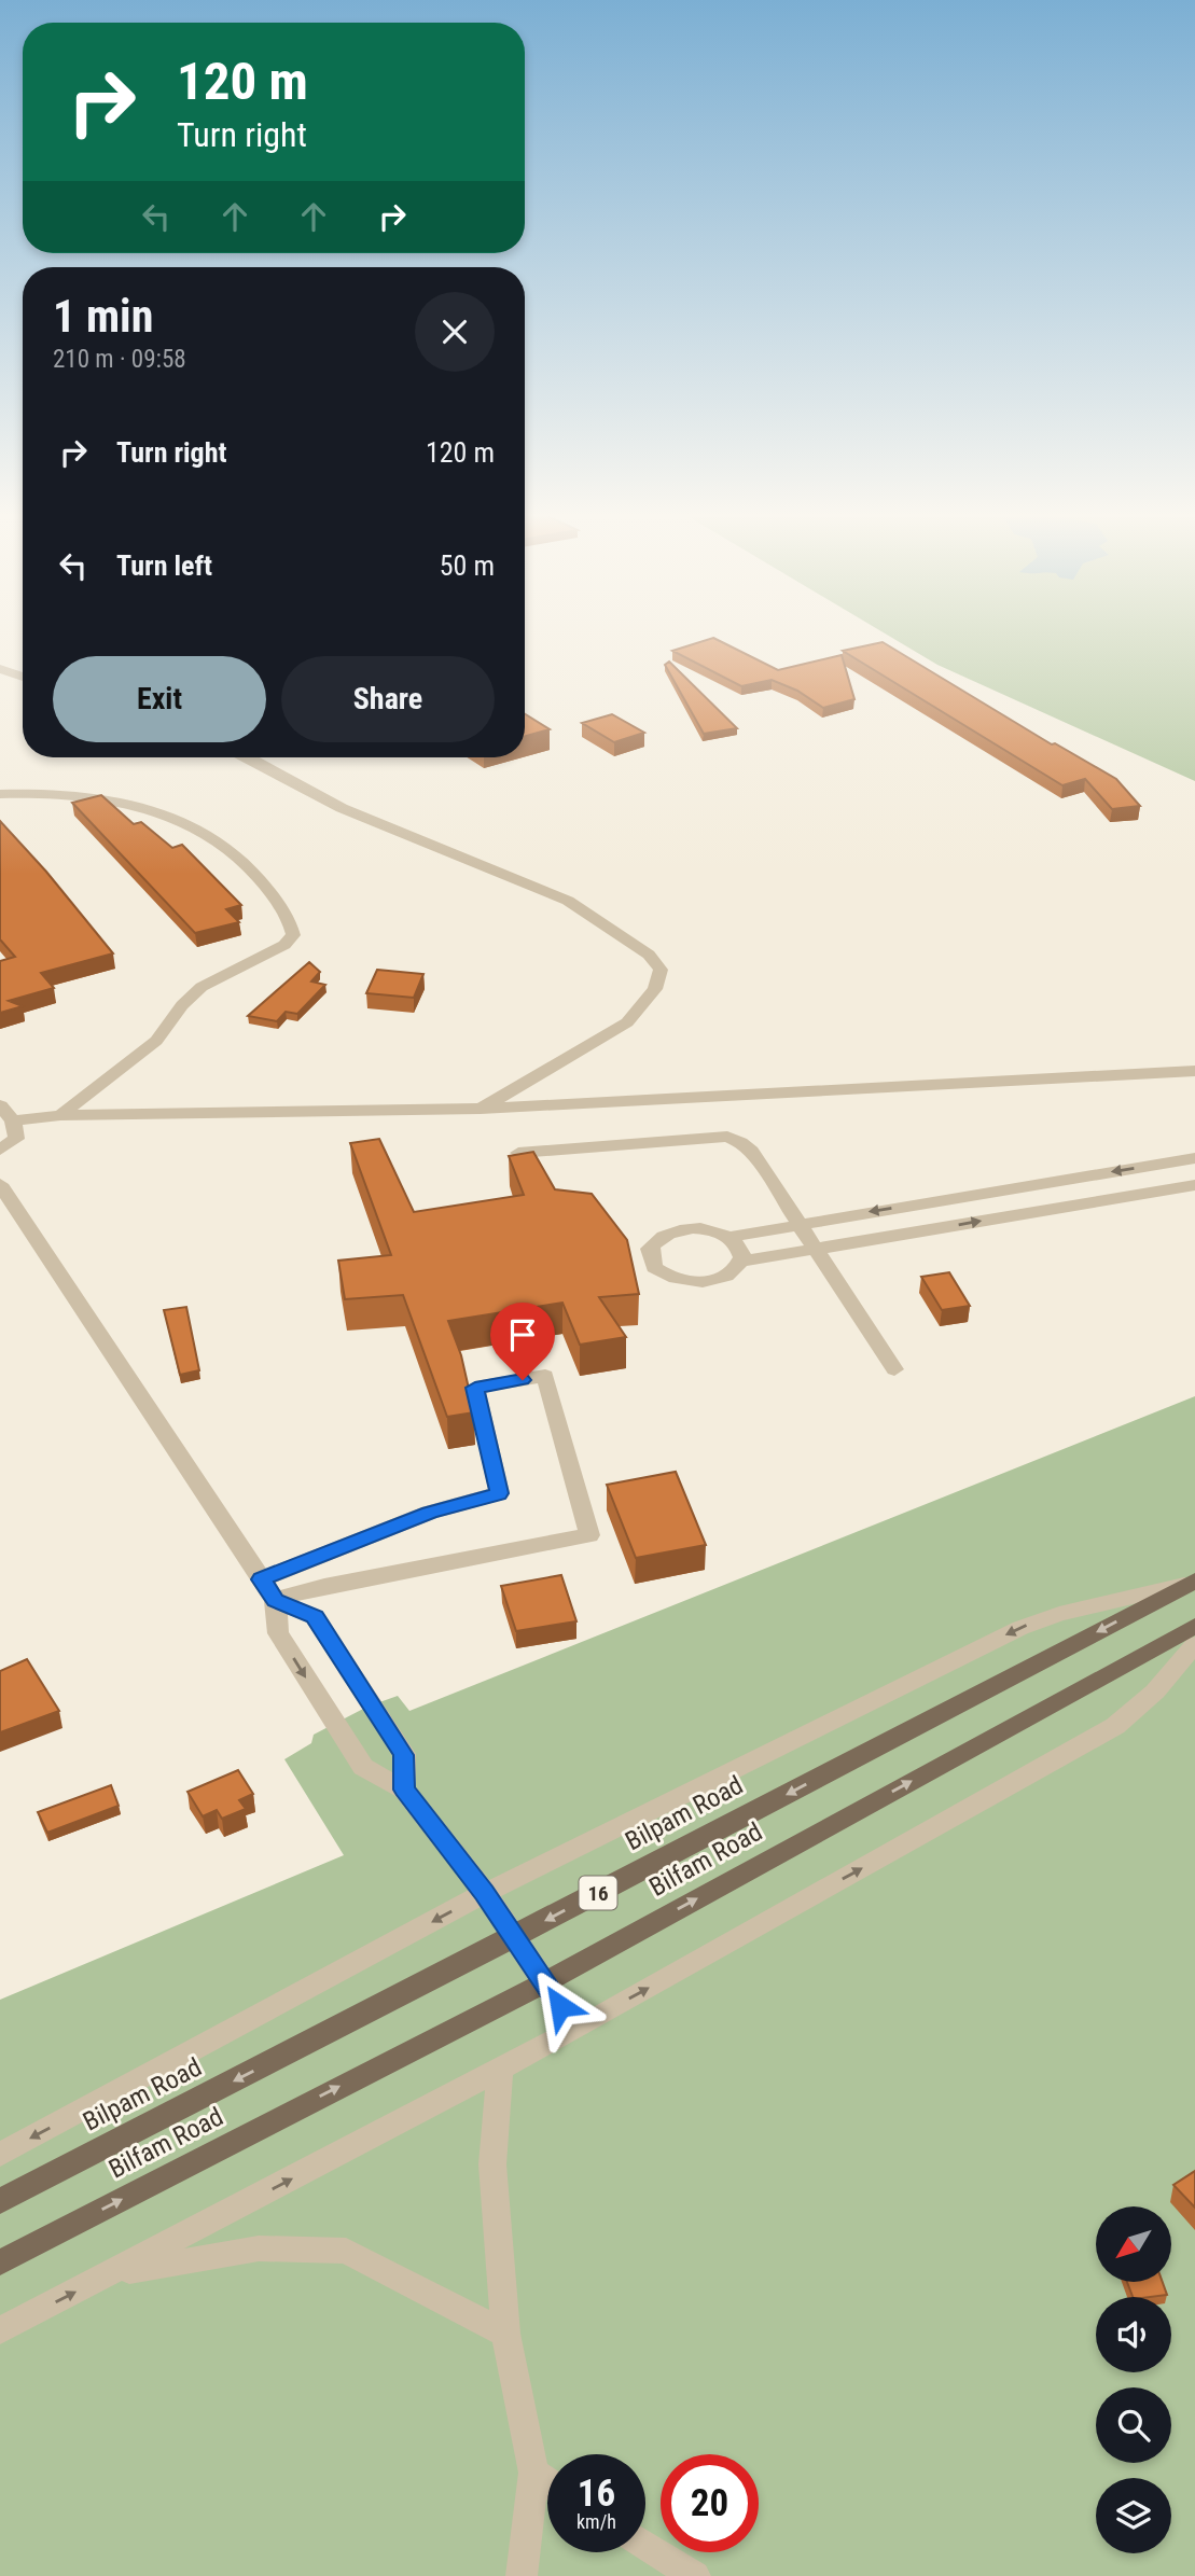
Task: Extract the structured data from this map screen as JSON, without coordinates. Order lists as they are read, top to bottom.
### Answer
{
  "streets": {
    "main road": ["Bilpam Road", "Bilfam Road", "16"]
  },
  "one_way": ["Bilpam Road", "Bilfam Road"],
  "north": "bottom left",
  "page": {
    "turn": ["120 m", "Turn right"],
    "heading": ["1 min", "210 m · 09:58"],
    "list": [
      {
        "name": "Turn right",
        "value": "120 m"
      },
      {
        "name": "Turn left",
        "value": "50 m"
      }
    ],
    "buttons": ["Exit", "Share"],
    "speed": "16 km/h",
    "limit": "20"
  }
}
